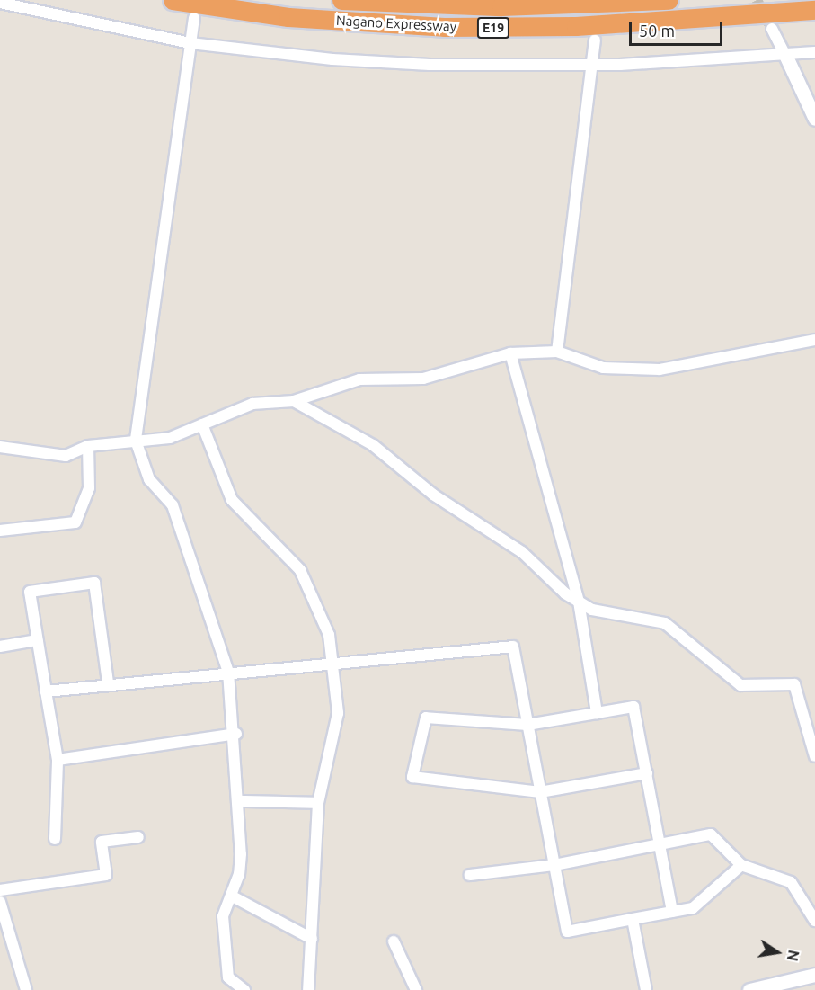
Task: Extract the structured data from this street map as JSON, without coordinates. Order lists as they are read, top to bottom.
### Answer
{
  "streets": {
    "highway": ["Nagano Expressway", "E19"]
  },
  "scale_bar": "50 m",
  "north": "right"
}
